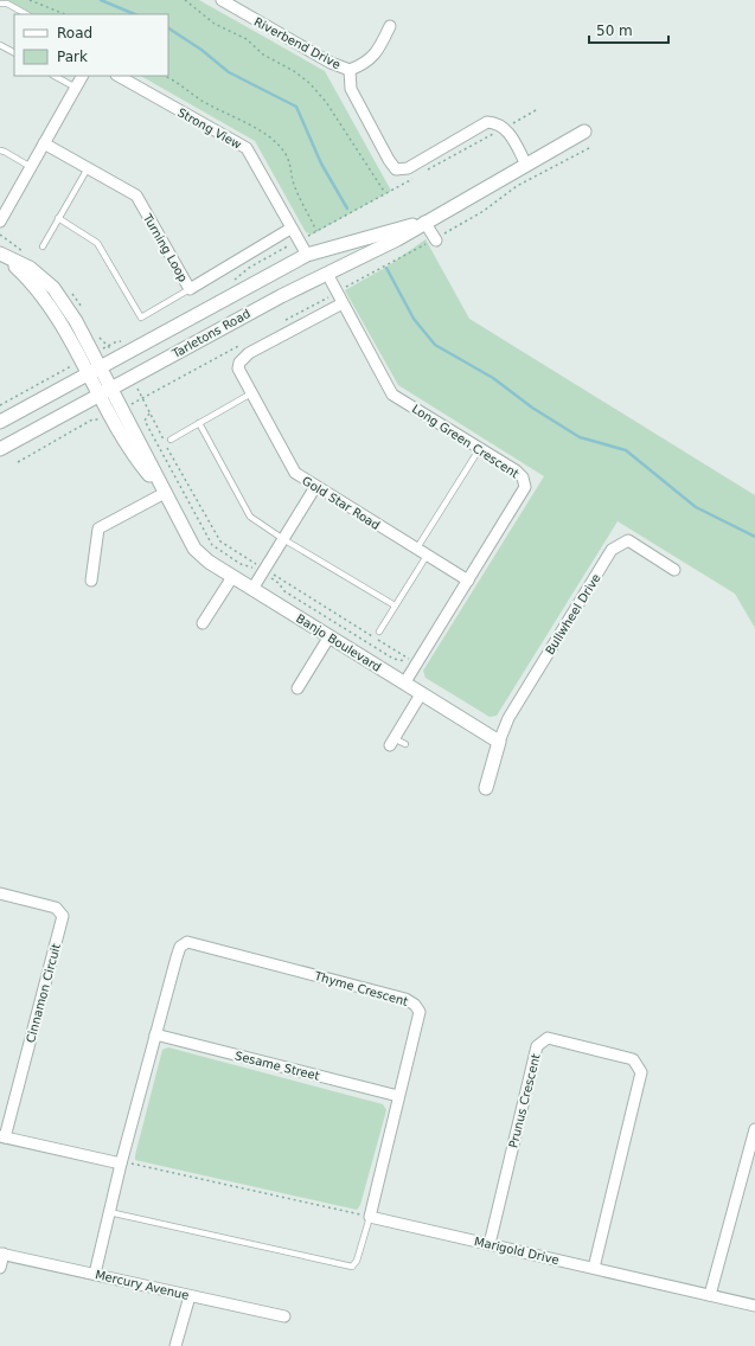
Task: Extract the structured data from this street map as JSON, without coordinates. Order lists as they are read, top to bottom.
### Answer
{
  "streets": {
    "street": [
      "Riverbend Drive",
      "Strong View",
      "Turning Loop",
      "Tarletons Road",
      "Long Green Crescent",
      "Gold Star Road",
      "Bullwheel Drive",
      "Banjo Boulevard",
      "Thyme Crescent",
      "Cinnamon Circuit",
      "Sesame Street",
      "Prunus Crescent",
      "Marigold Drive",
      "Mercury Avenue"
    ]
  },
  "crossings": [
    ["Strong View", "Turning Loop"],
    ["Strong View", "Tarletons Road"],
    ["Tarletons Road", "Long Green Crescent"],
    ["Tarletons Road", "Banjo Boulevard"],
    ["Long Green Crescent", "Gold Star Road"],
    ["Long Green Crescent", "Banjo Boulevard"],
    ["Bullwheel Drive", "Banjo Boulevard"],
    ["Thyme Crescent", "Sesame Street"],
    ["Thyme Crescent", "Marigold Drive"],
    ["Thyme Crescent", "Mercury Avenue"],
    ["Prunus Crescent", "Marigold Drive"]
  ],
  "legend": ["Road", "Park"],
  "scale_bar": "50 m"
}
